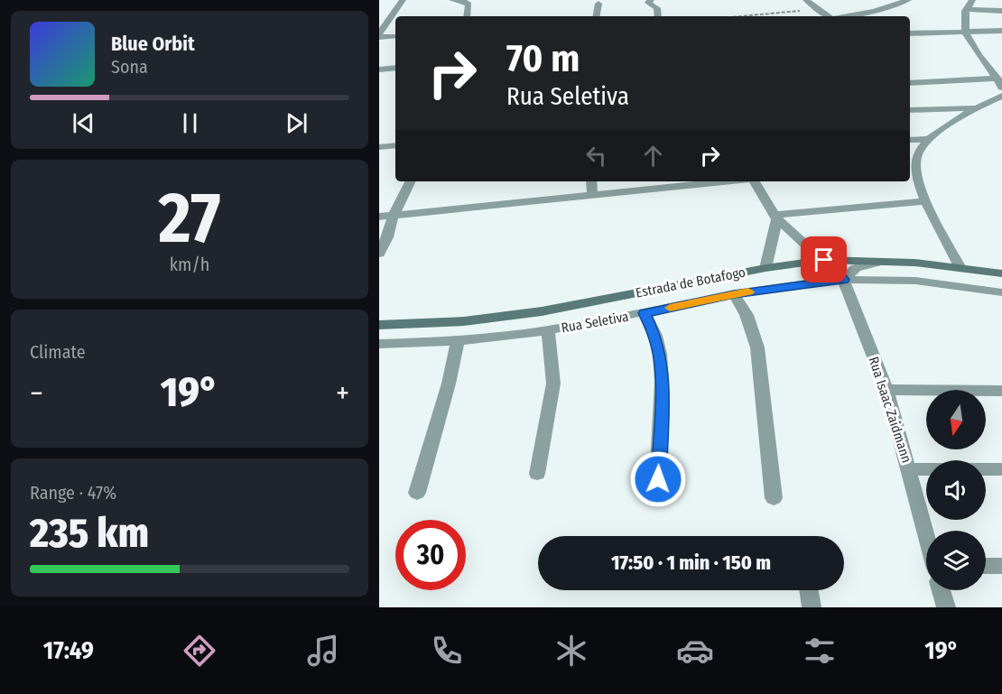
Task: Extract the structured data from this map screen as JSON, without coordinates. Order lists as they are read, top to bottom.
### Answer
{
  "streets": {
    "main road": ["Estrada de Botafogo"],
    "street": ["Rua Seletiva", "Rua Isaac Zaidmann"]
  },
  "crossings": [
    ["Estrada de Botafogo", "Rua Isaac Zaidmann"],
    ["Rua Seletiva", "Rua Isaac Zaidmann"]
  ],
  "north": "bottom",
  "page": {
    "turn": ["70 m", "Rua Seletiva"],
    "song": ["Blue Orbit", "Sona"],
    "tile": [
      ["27", "km/h"],
      "Climate",
      ["Range · 47%", "235 km"]
    ],
    "heat": ["−", "19°", "+"],
    "limit": "30",
    "trip": "17:50 · 1 min · 150 m",
    "tabs": ["17:49", "19°"]
  }
}
